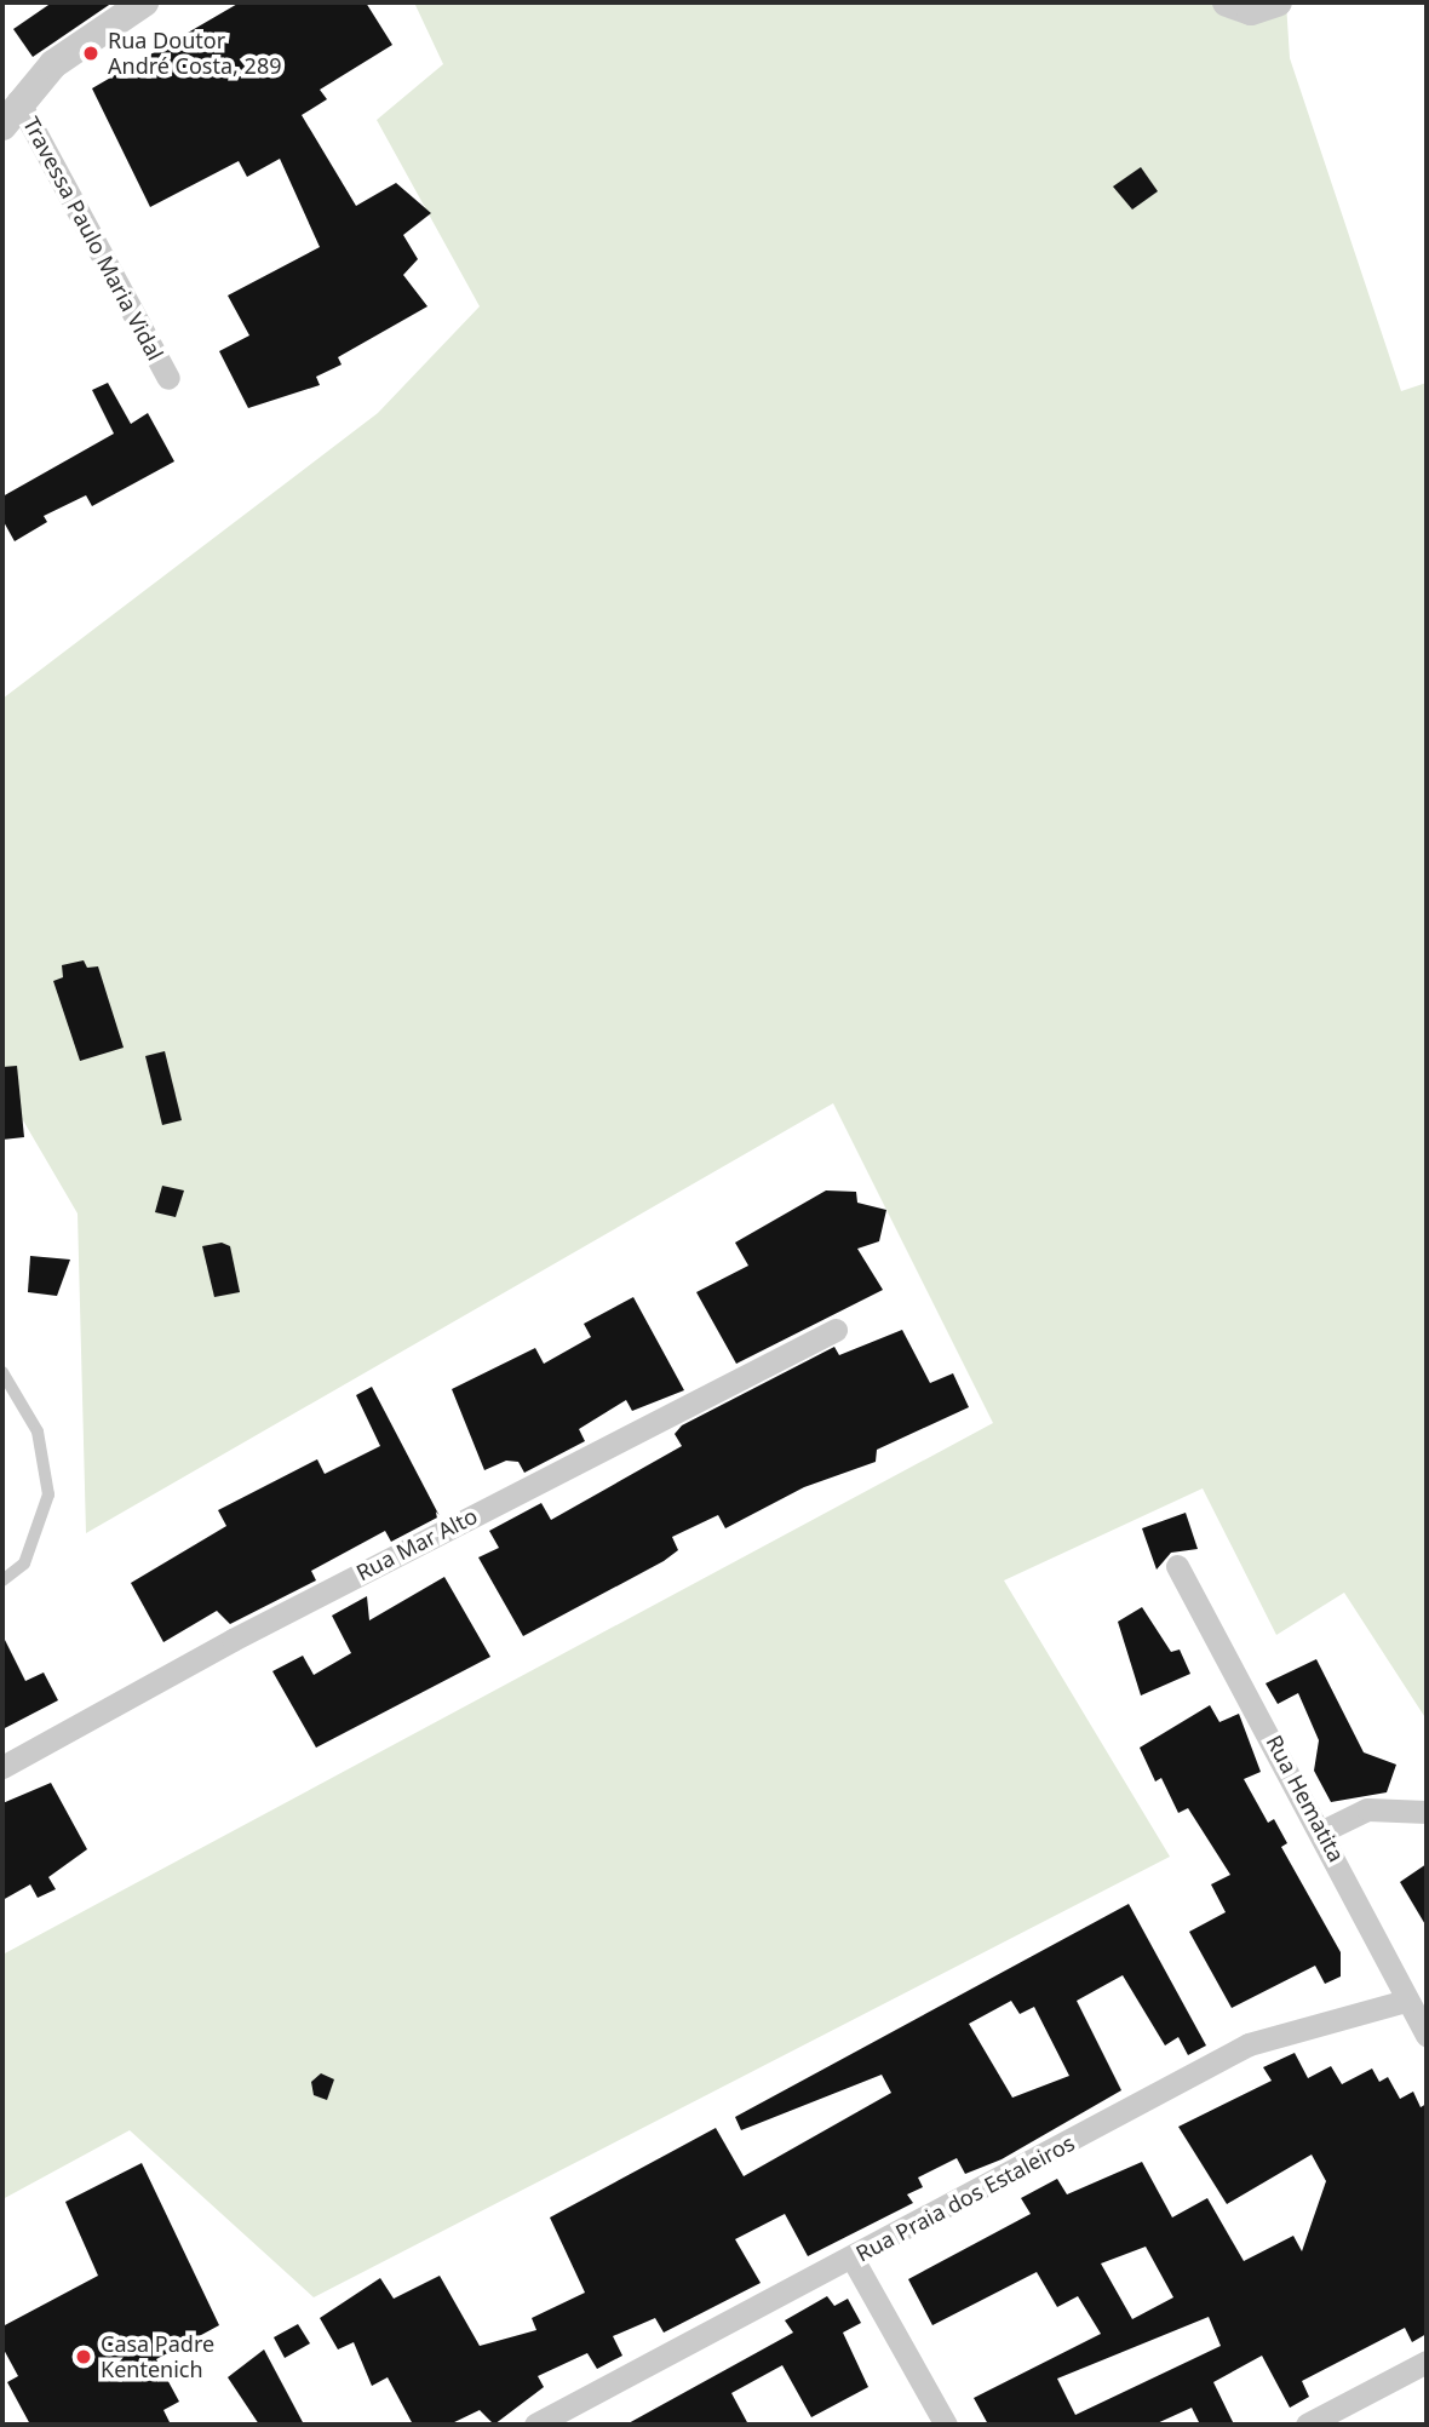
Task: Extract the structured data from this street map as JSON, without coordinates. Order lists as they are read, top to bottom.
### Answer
{
  "streets": {
    "street": [
      "Travessa Paulo Maria Vidal",
      "Rua Mar Alto",
      "Rua Hematita",
      "Rua Praia dos Estaleiros"
    ]
  },
  "crossings": [
    ["Rua Hematita", "Rua Praia dos Estaleiros"]
  ],
  "places": ["Rua Doutor André Costa, 289", "Casa Padre Kentenich"]
}
